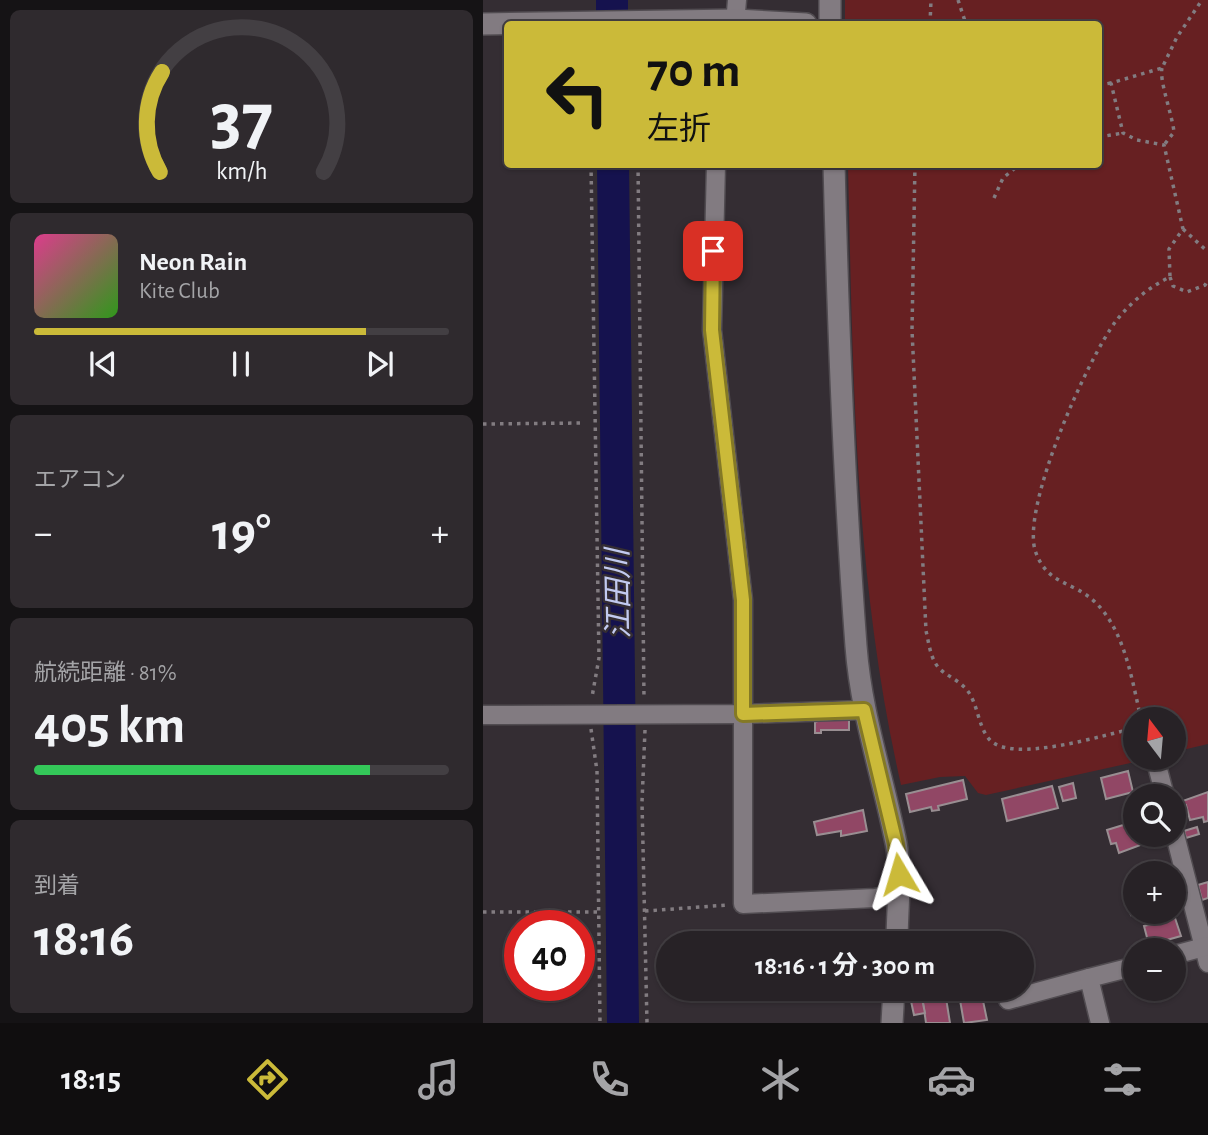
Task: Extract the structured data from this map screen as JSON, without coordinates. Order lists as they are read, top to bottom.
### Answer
{
  "water": ["江田川"],
  "north": "top",
  "page": {
    "turn": ["70 m", "左折"],
    "song": ["Neon Rain", "Kite Club"],
    "tile": [
      "エアコン",
      ["航続距離 · 81%", "405 km"],
      ["到着", "18:16"]
    ],
    "heat": ["−", "19°", "+"],
    "map_buttons": ["+", "−"],
    "limit": "40",
    "trip": "18:16 · 1 分 · 300 m",
    "tabs": "18:15",
    "gauge": ["37", "km/h"]
  }
}
